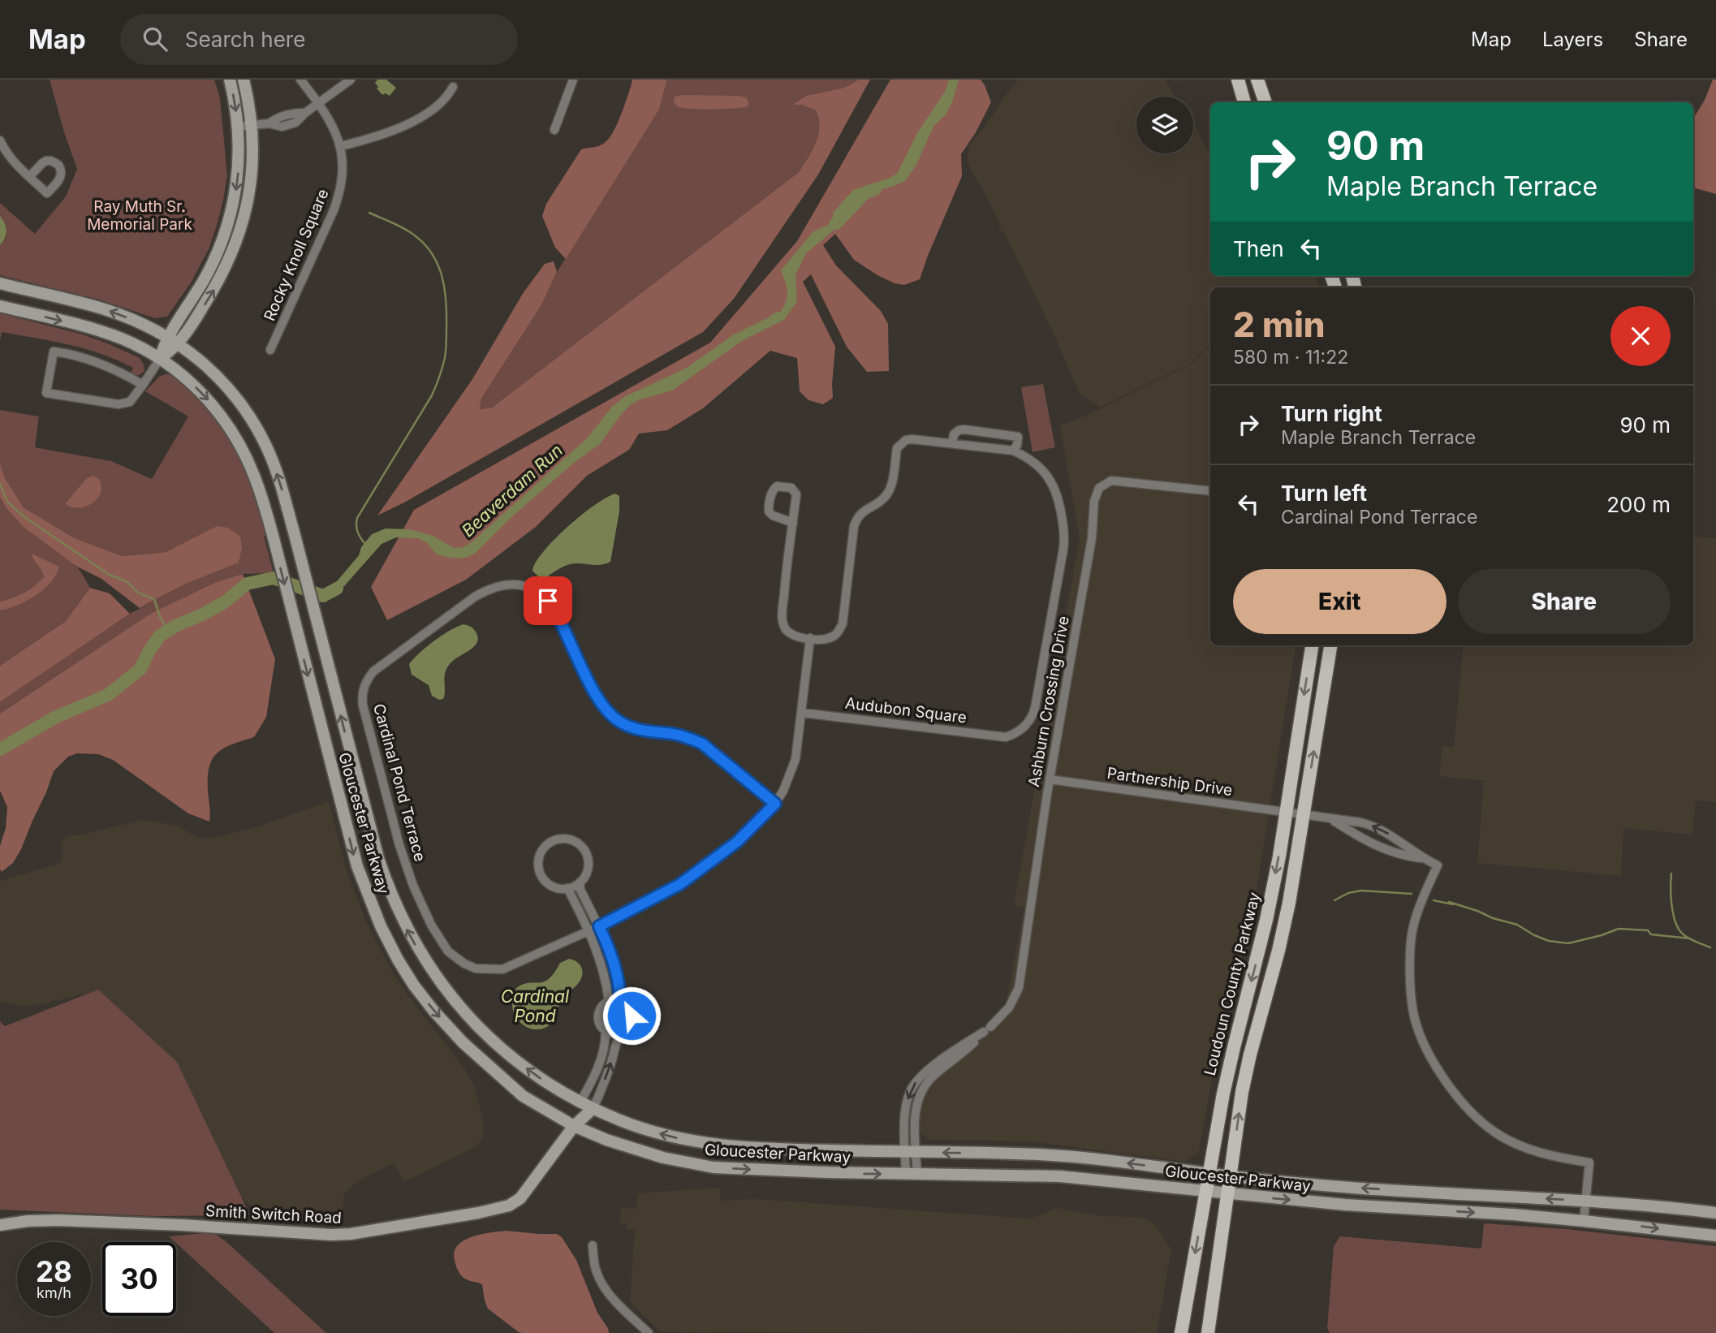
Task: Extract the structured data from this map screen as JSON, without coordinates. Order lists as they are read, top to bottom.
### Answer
{
  "streets": {
    "main road": ["Gloucester Parkway", "Loudoun County Parkway", "Smith Switch Road"],
    "street": [
      "Rocky Knoll Square",
      "Ashburn Crossing Drive",
      "Audubon Square",
      "Partnership Drive",
      "Cardinal Pond Terrace"
    ]
  },
  "crossings": [
    ["Ashburn Crossing Drive", "Partnership Drive"],
    ["Audubon Square", "Cardinal Pond Terrace"],
    ["Partnership Drive", "Loudoun County Parkway"],
    ["Gloucester Parkway", "Loudoun County Parkway"],
    ["Gloucester Parkway", "Smith Switch Road"]
  ],
  "water": ["Beaverdam Run", "Cardinal Pond"],
  "parks": ["Ray Muth Sr. Memorial Park"],
  "page": {
    "header": "Map",
    "search": "Search here",
    "nav": ["Map", "Layers", "Share"],
    "turn": ["90 m", "Maple Branch Terrace"],
    "then": "Then",
    "heading": ["2 min", "580 m · 11:22"],
    "list": [
      {
        "name": "Turn right",
        "note": "Maple Branch Terrace",
        "value": "90 m"
      },
      {
        "name": "Turn left",
        "note": "Cardinal Pond Terrace",
        "value": "200 m"
      }
    ],
    "buttons": ["Exit", "Share"],
    "speed": "28 km/h",
    "limit": "30"
  }
}
